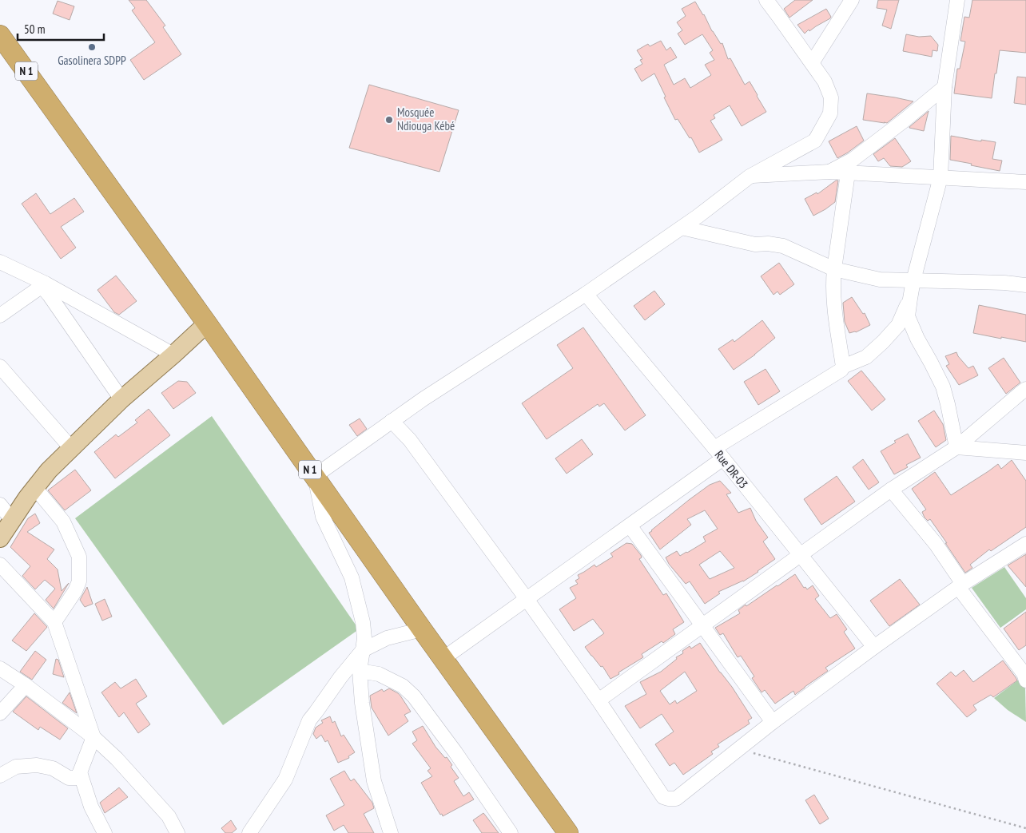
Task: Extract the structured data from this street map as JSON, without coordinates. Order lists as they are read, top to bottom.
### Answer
{
  "streets": {
    "highway": ["N 1"],
    "street": ["Rue DR-03"]
  },
  "places": ["Gasolinera SDPP", "Mosquée Ndiouga Kébé"],
  "scale_bar": "50 m"
}
